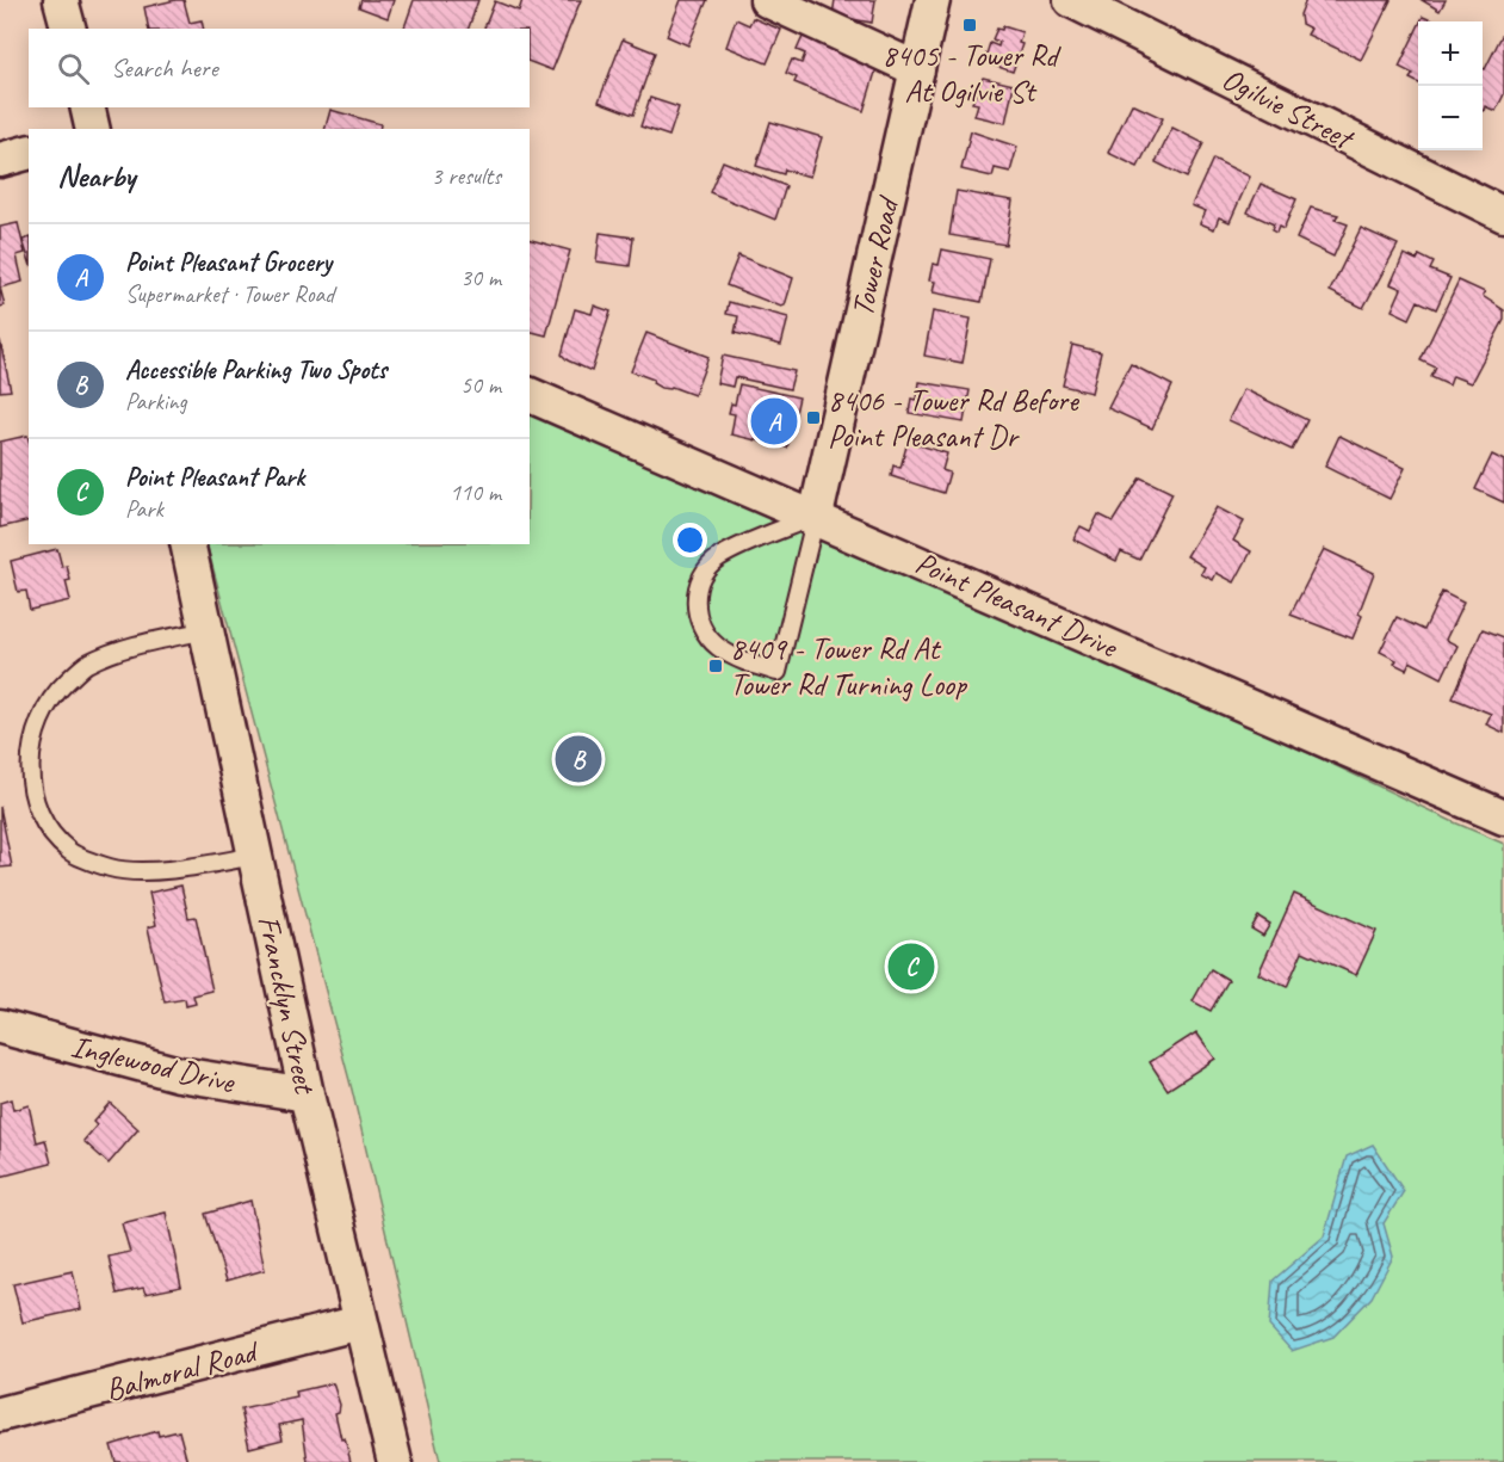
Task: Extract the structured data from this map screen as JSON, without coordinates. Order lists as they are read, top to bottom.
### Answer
{
  "streets": {
    "street": [
      "Ogilvie Street",
      "Tower Road",
      "Point Pleasant Drive",
      "Francklyn Street",
      "Inglewood Drive",
      "Balmoral Road"
    ]
  },
  "crossings": [
    ["Tower Road", "Point Pleasant Drive"],
    ["Francklyn Street", "Inglewood Drive"],
    ["Francklyn Street", "Balmoral Road"]
  ],
  "places": {
    "transit": ["8405 - Tower Rd At Ogilvie St", "8406 - Tower Rd Before Point Pleasant Dr", "8409 - Tower Rd At Tower Rd Turning Loop"]
  },
  "page": {
    "map_buttons": ["+", "−"],
    "search": "Search here",
    "heading": ["Nearby", "3 results"],
    "list": [
      {
        "mark": "A",
        "name": "Point Pleasant Grocery",
        "note": "Supermarket · Tower Road",
        "value": "30 m"
      },
      {
        "mark": "B",
        "name": "Accessible Parking Two Spots",
        "note": "Parking",
        "value": "50 m"
      },
      {
        "mark": "C",
        "name": "Point Pleasant Park",
        "note": "Park",
        "value": "110 m"
      }
    ],
    "pins": ["A", "B", "C"]
  }
}
